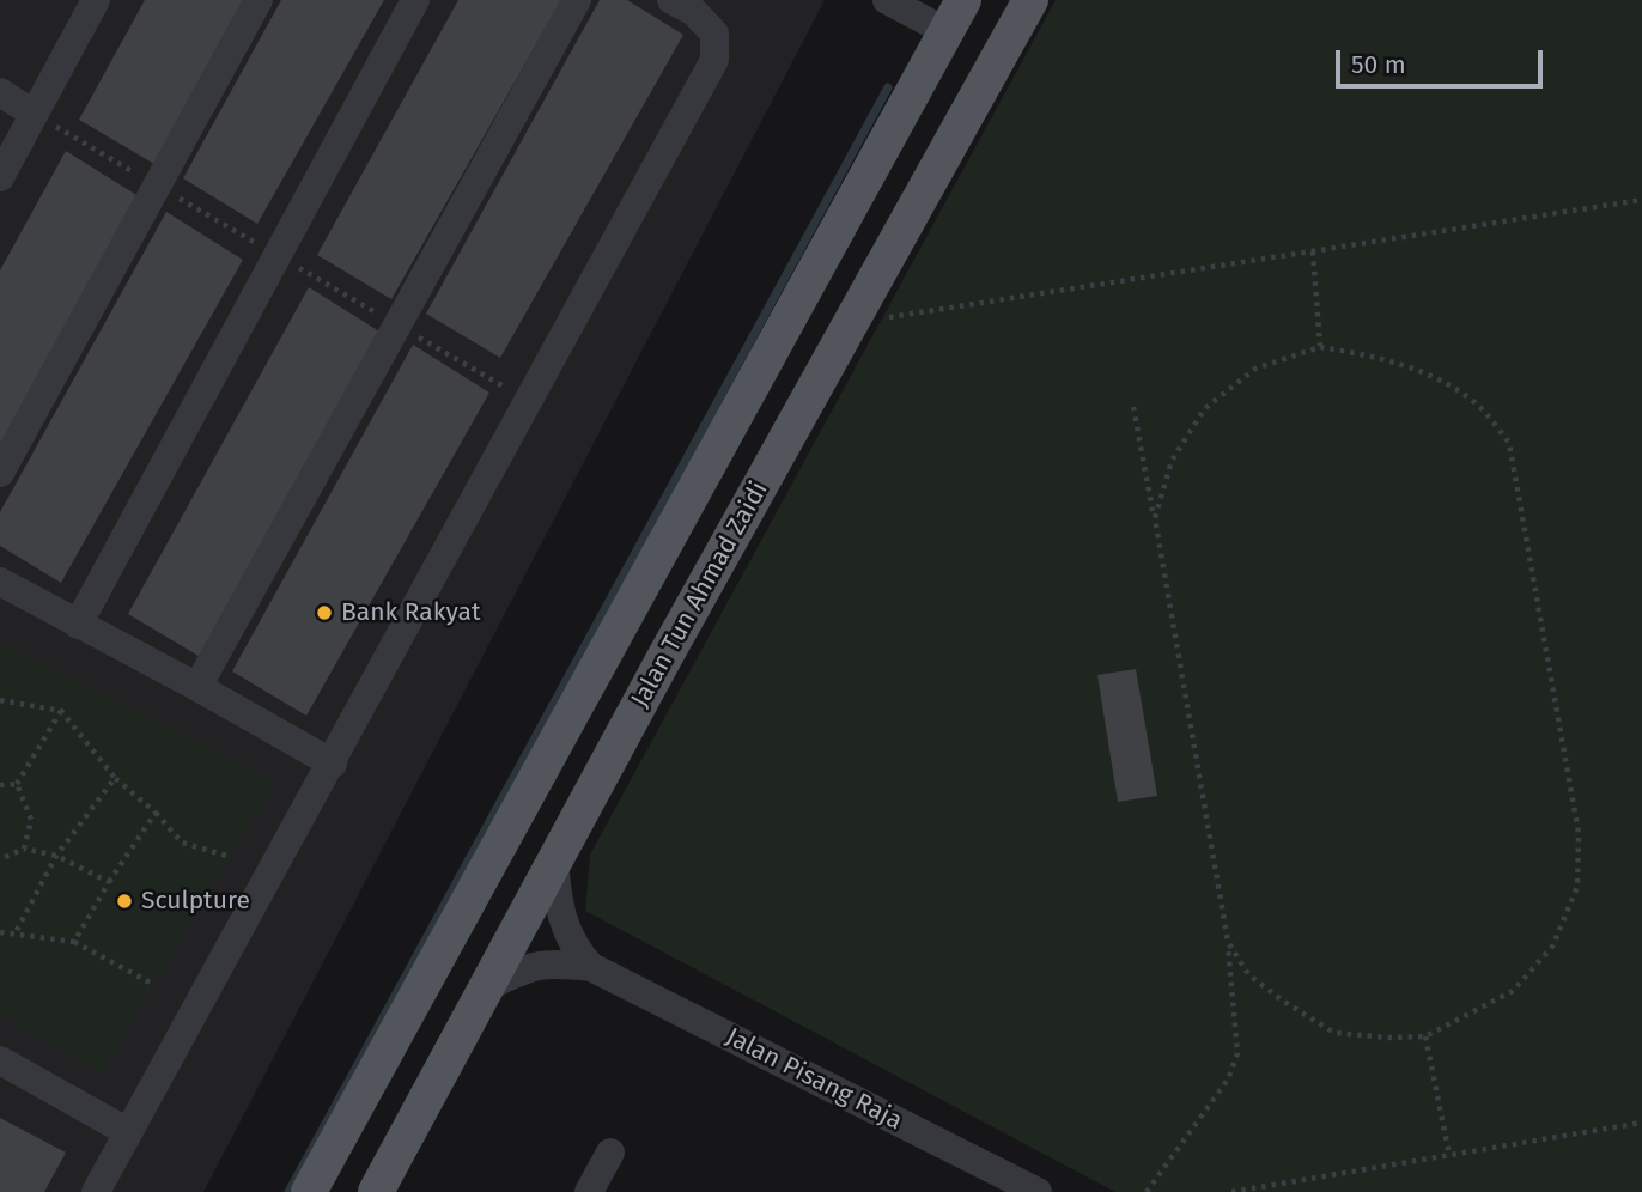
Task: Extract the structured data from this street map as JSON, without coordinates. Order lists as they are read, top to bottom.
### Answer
{
  "streets": {
    "main road": ["Jalan Tun Ahmad Zaidi"],
    "street": ["Jalan Pisang Raja"]
  },
  "places": ["Bank Rakyat", "Sculpture"],
  "scale_bar": "50 m"
}
